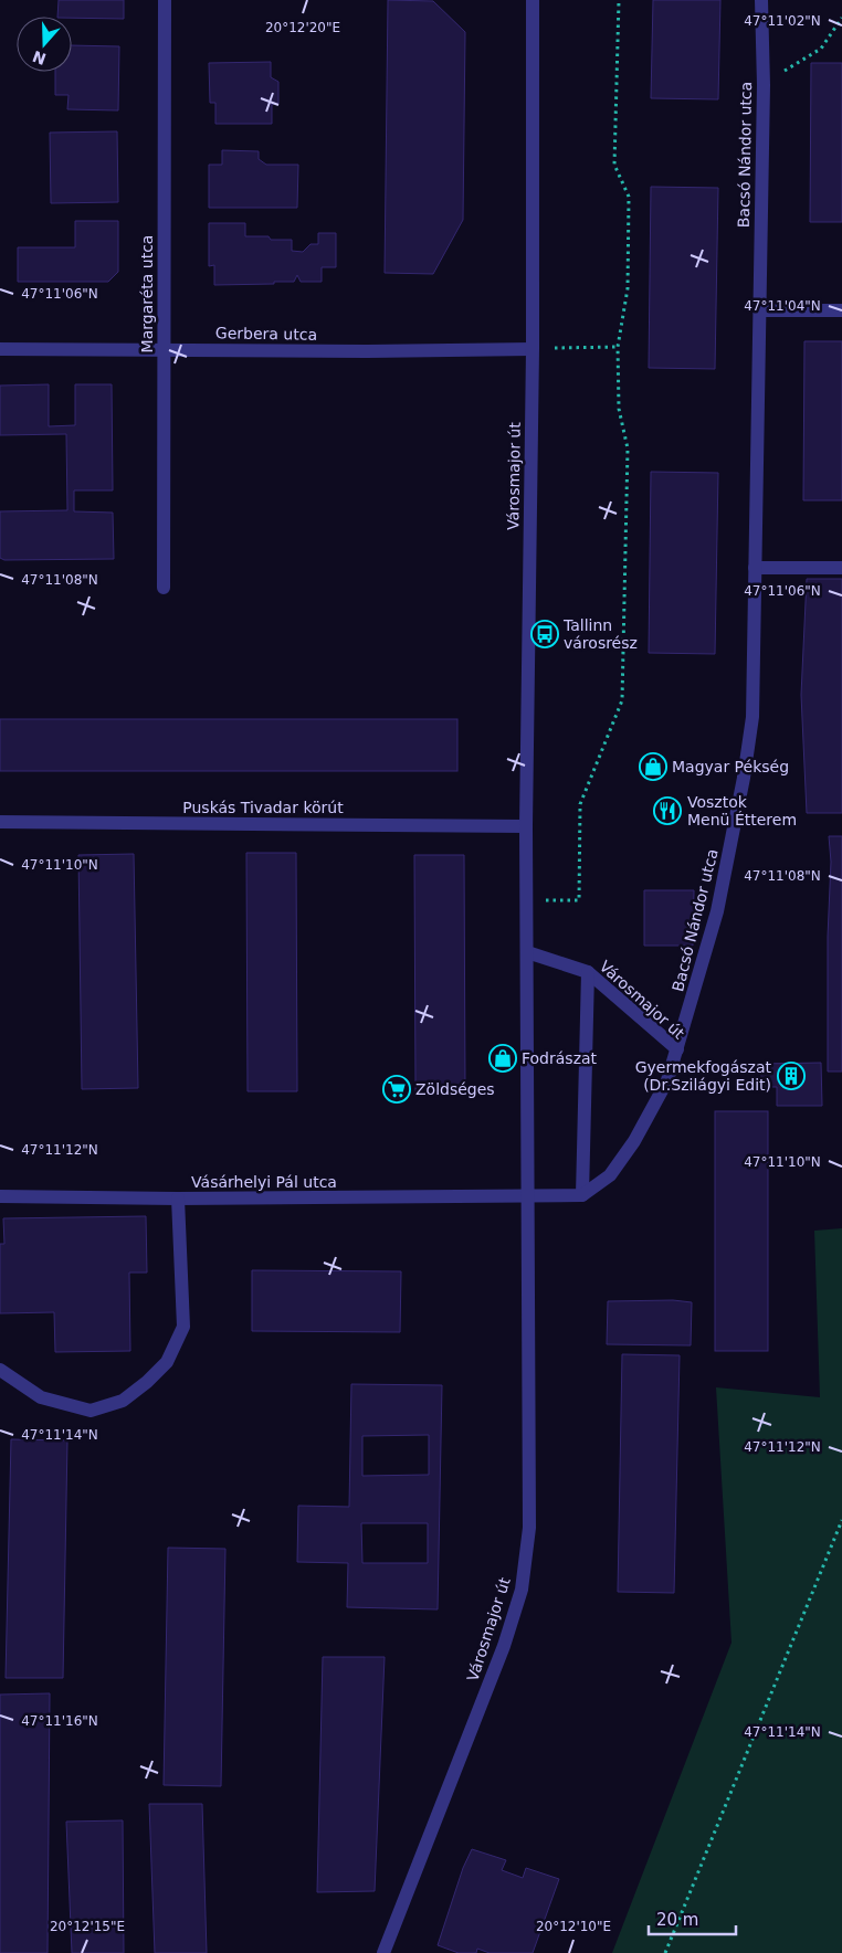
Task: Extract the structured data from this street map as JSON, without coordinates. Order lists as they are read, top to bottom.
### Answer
{
  "streets": {
    "street": [
      "Bacsó Nándor utca",
      "Margaréta utca",
      "Gerbera utca",
      "Városmajor út",
      "Puskás Tivadar körút",
      "Vásárhelyi Pál utca"
    ]
  },
  "crossings": [
    ["Bacsó Nándor utca", "Városmajor út"],
    ["Margaréta utca", "Gerbera utca"],
    ["Gerbera utca", "Városmajor út"],
    ["Városmajor út", "Puskás Tivadar körút"],
    ["Városmajor út", "Vásárhelyi Pál utca"]
  ],
  "places": {
    "bus stop": ["Tallinn városrész"],
    "shop": ["Magyar Pékség", "Fodrászat"],
    "restaurant": ["Vosztok Menü Étterem"],
    "building": ["Gyermekfogászat (Dr.Szilágyi Edit)"],
    "supermarket": ["Zöldséges"]
  },
  "scale_bar": "20 m",
  "north": "bottom",
  "coordinates": [
    "47°11'02\"N",
    "20°12'20\"E",
    "47°11'06\"N",
    "47°11'04\"N",
    "47°11'08\"N",
    "47°11'10\"N",
    "47°11'12\"N",
    "47°11'14\"N",
    "47°11'16\"N",
    "20°12'15\"E",
    "20°12'10\"E"
  ]
}
